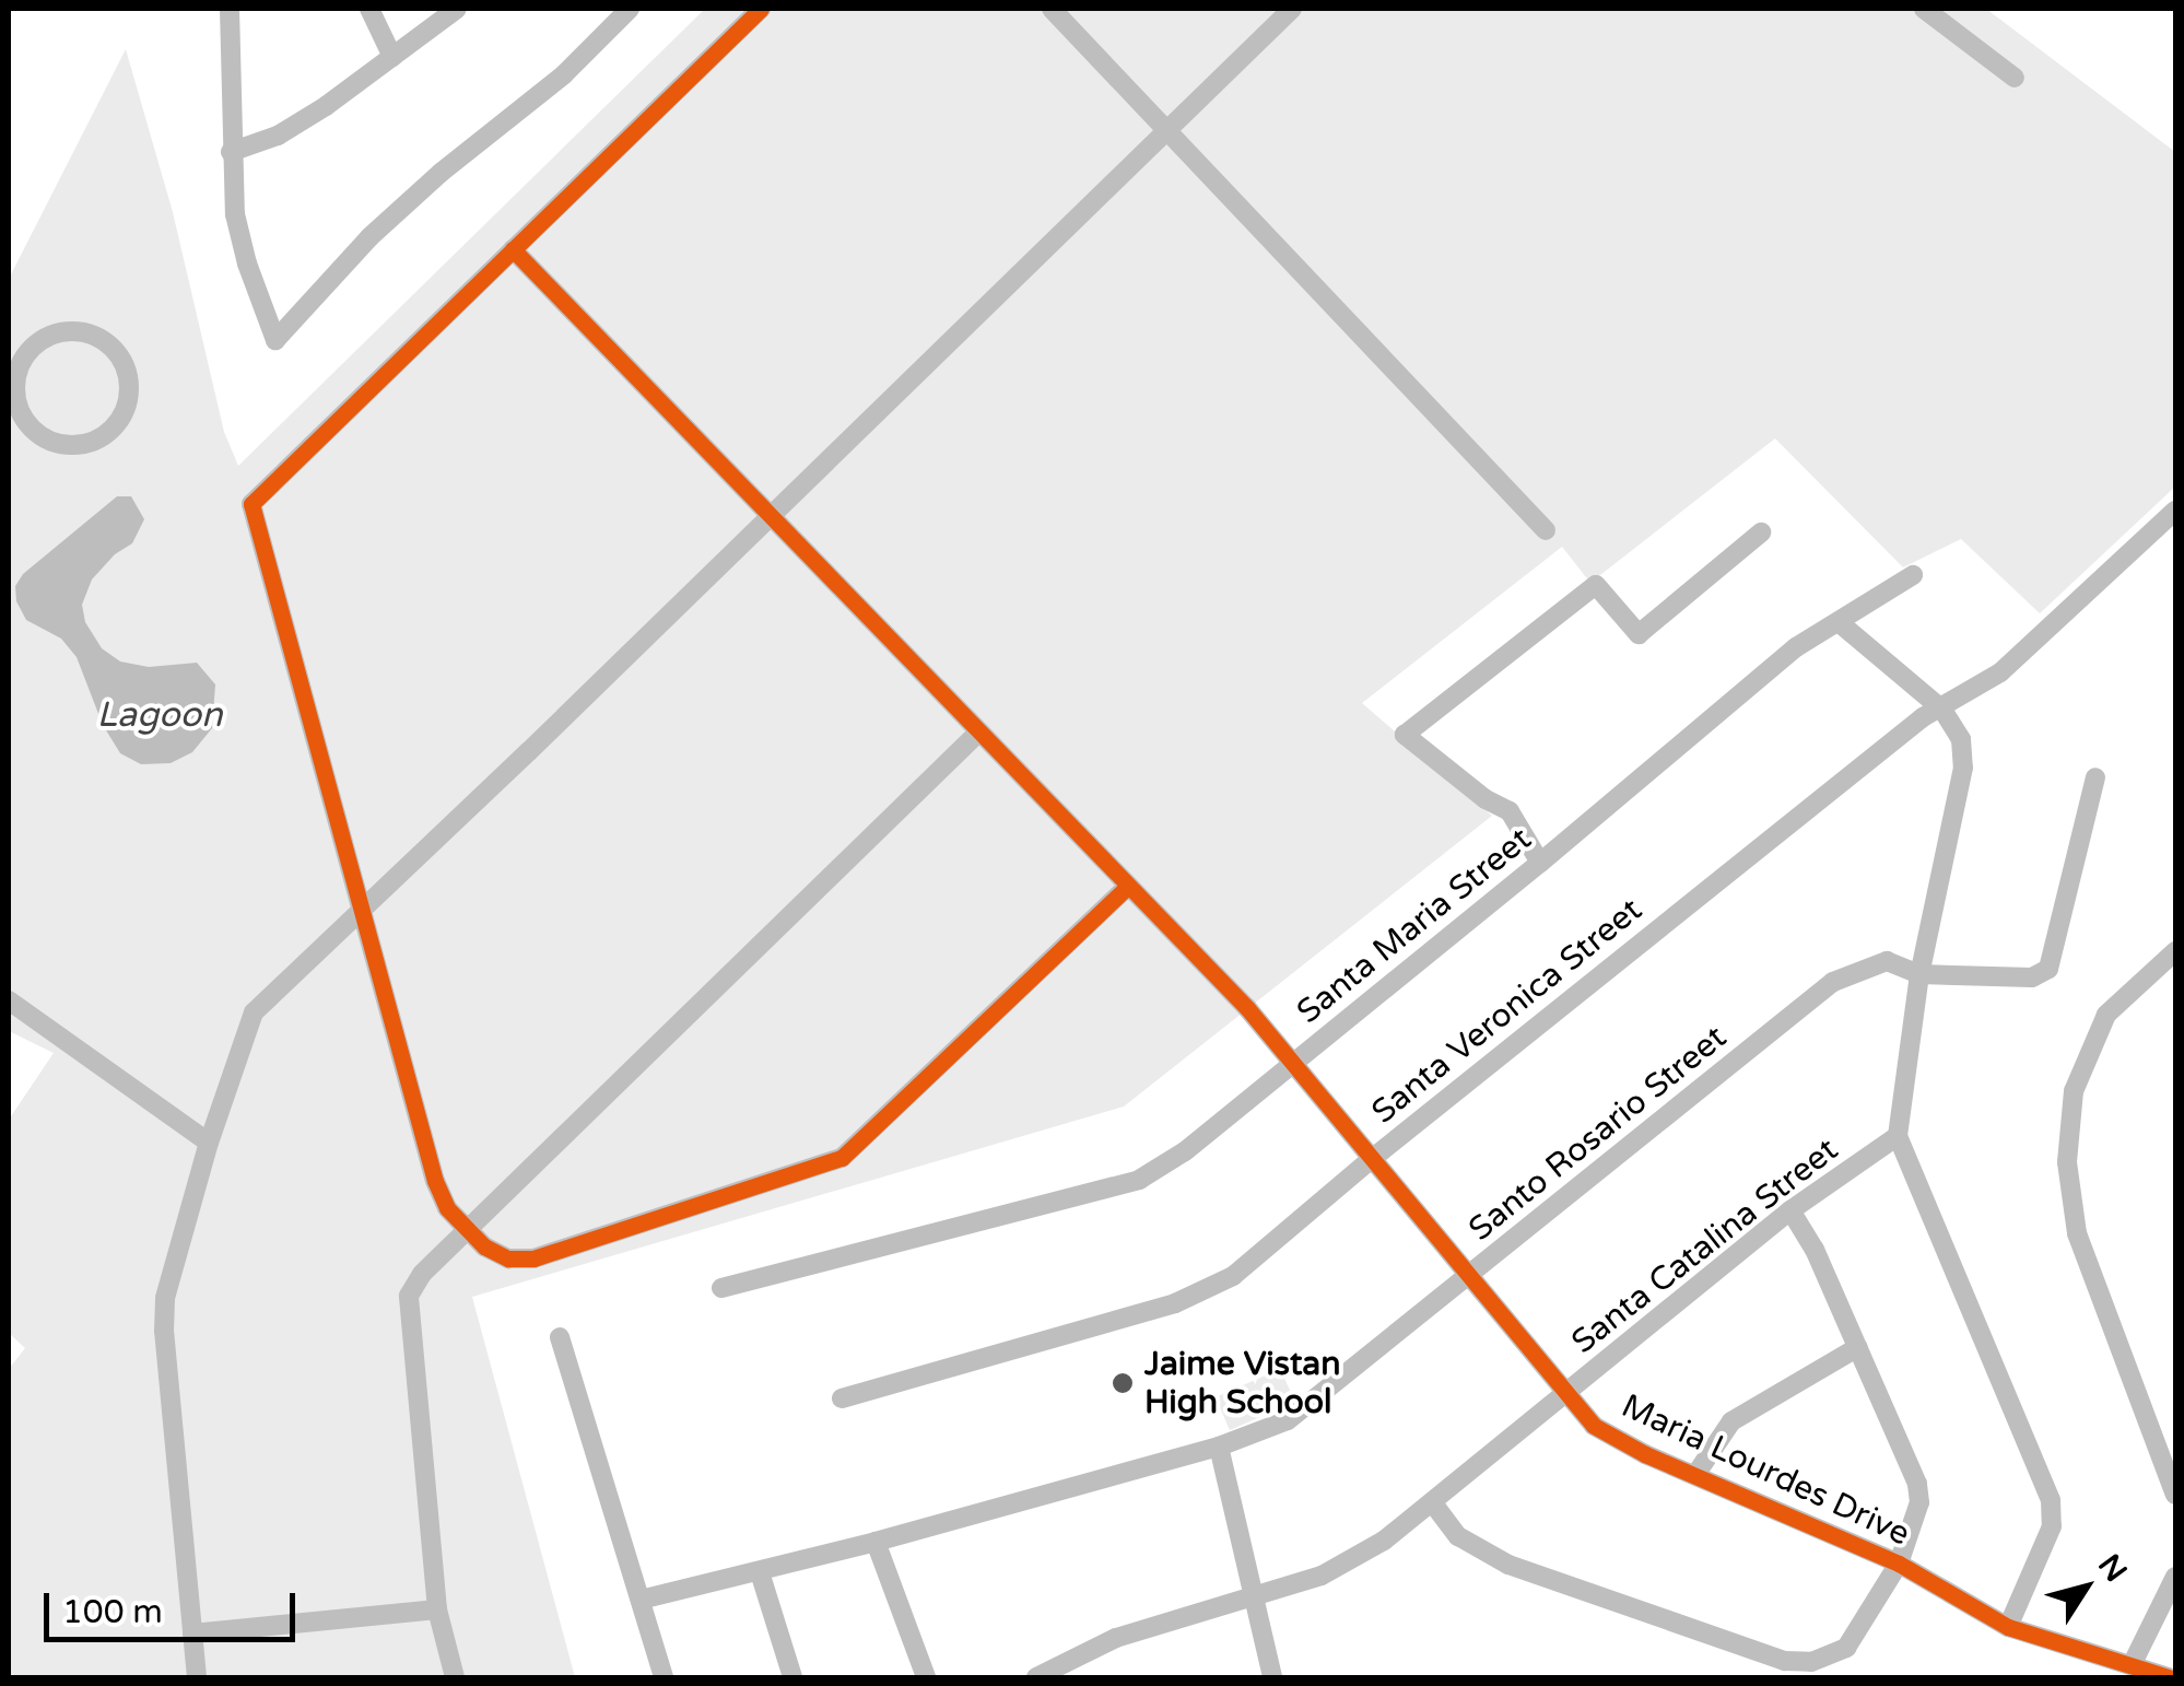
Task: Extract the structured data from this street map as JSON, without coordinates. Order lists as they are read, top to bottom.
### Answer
{
  "streets": {
    "street": [
      "Santa Maria Street",
      "Santa Veronica Street",
      "Santo Rosario Street",
      "Santa Catalina Street",
      "Maria Lourdes Drive"
    ]
  },
  "crossings": [
    ["Santa Maria Street", "Maria Lourdes Drive"],
    ["Santa Veronica Street", "Maria Lourdes Drive"],
    ["Santo Rosario Street", "Maria Lourdes Drive"],
    ["Santa Catalina Street", "Maria Lourdes Drive"]
  ],
  "water": ["Lagoon"],
  "places": ["Jaime Vistan High School"],
  "scale_bar": "100 m",
  "north": "top right"
}
